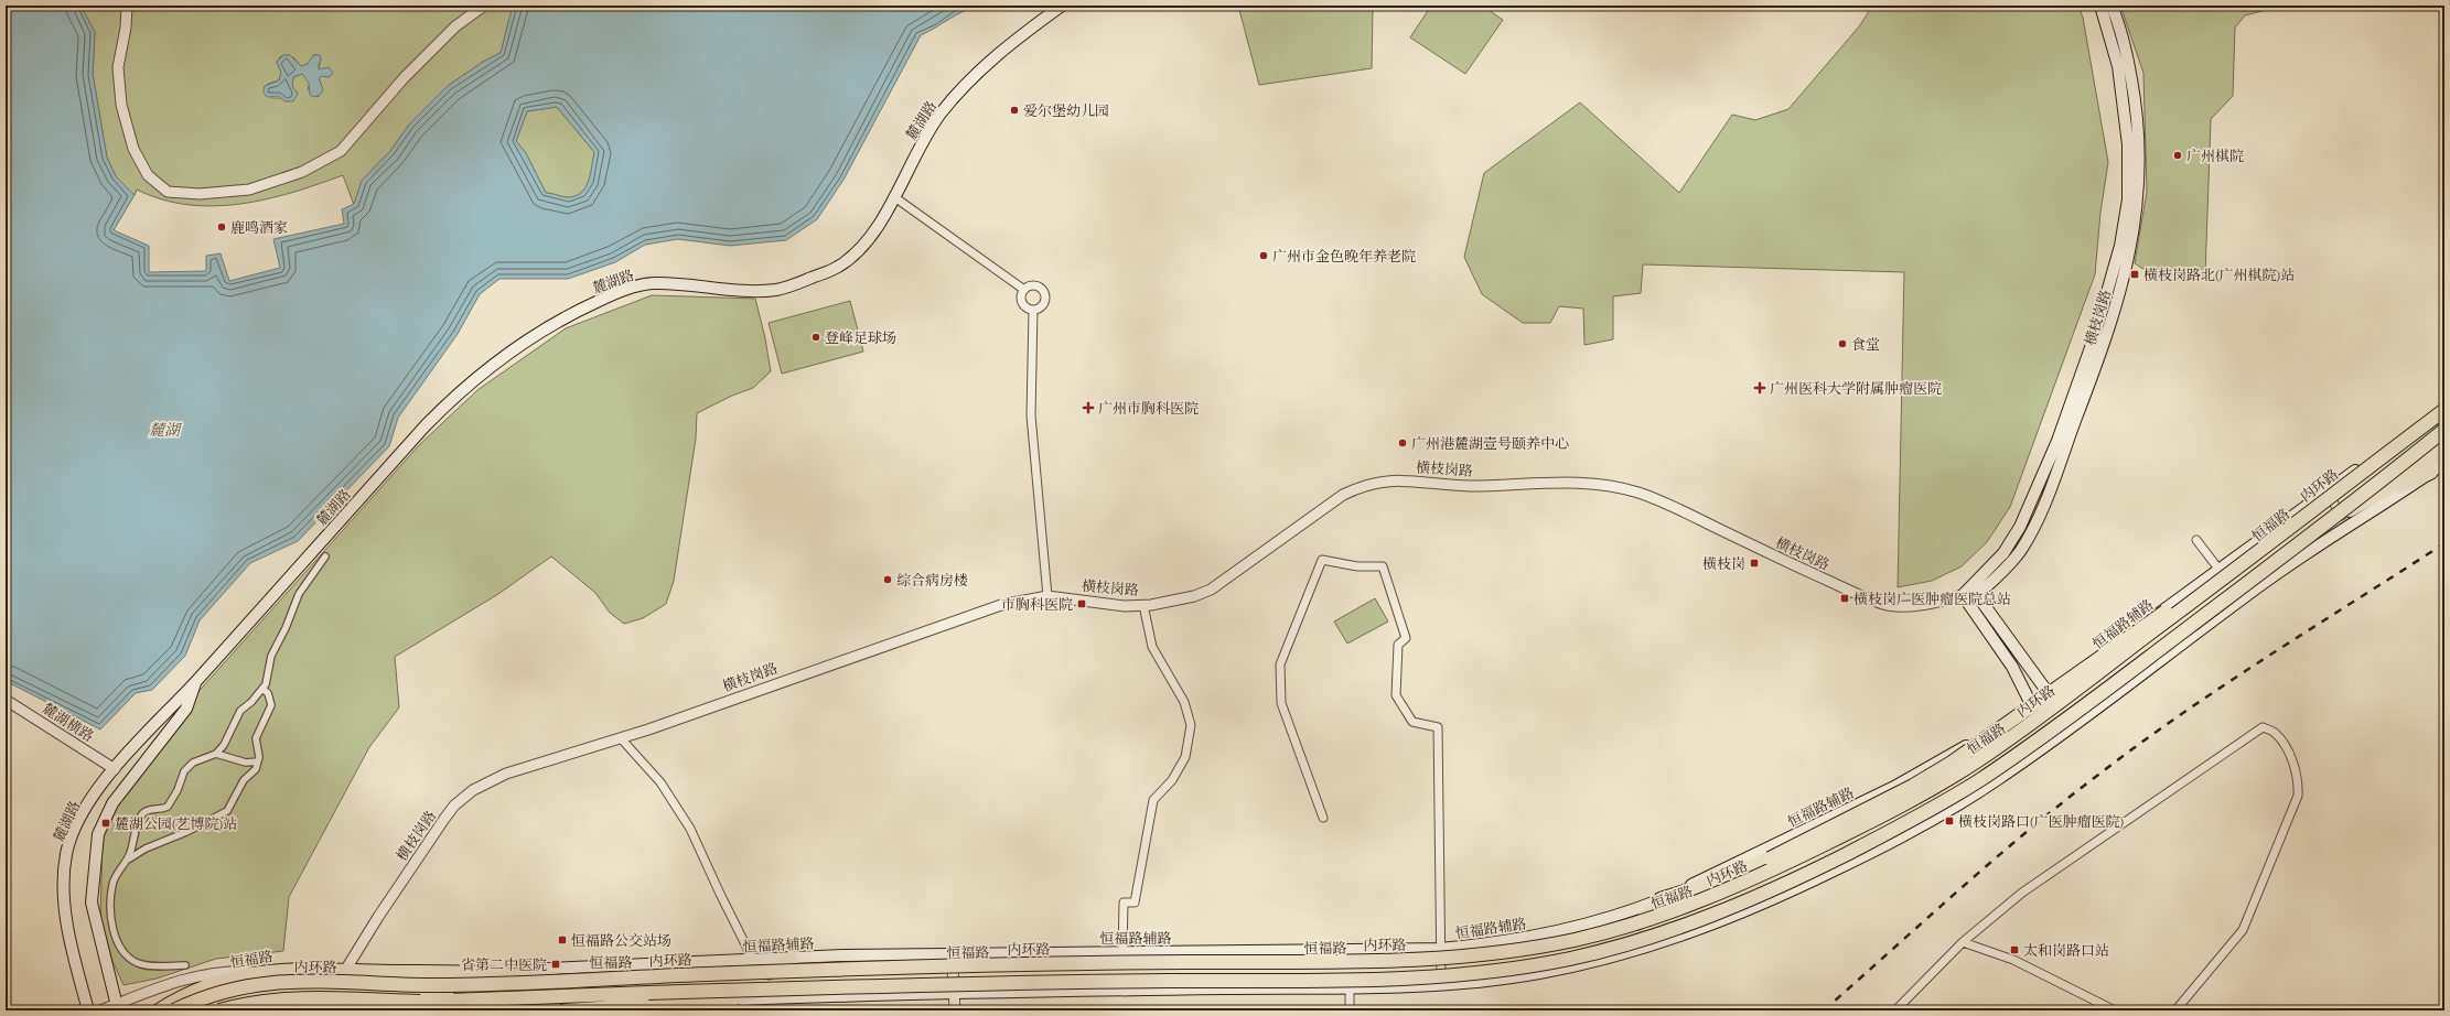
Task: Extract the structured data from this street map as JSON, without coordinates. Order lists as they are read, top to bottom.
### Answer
{
  "streets": {
    "highway": ["内环路"],
    "main road": [
      "麓湖路",
      "横枝岗路",
      "恒福路",
      "恒福路辅路"
    ],
    "street": ["麓湖横路"]
  },
  "crossings": [
    ["麓湖路", "麓湖横路"],
    ["横枝岗路", "恒福路"],
    ["恒福路", "恒福路辅路"]
  ],
  "water": ["麓湖"],
  "places": {
    "other": [
      "爱尔堡幼儿园",
      "广州棋院",
      "鹿鸣酒家",
      "广州市金色晚年养老院",
      "登峰足球场",
      "食堂",
      "广州港麓湖壹号颐养中心",
      "综合病房楼"
    ],
    "transit": [
      "横枝岗路北(广州棋院)站",
      "横枝岗",
      "横枝岗广医肿瘤医院总站",
      "市胸科医院",
      "横枝岗路口(广医肿瘤医院)",
      "麓湖公园(艺博院)站",
      "恒福路公交站场",
      "太和岗路口站",
      "省第二中医院"
    ],
    "health": ["广州医科大学附属肿瘤医院", "广州市胸科医院"]
  }
}
